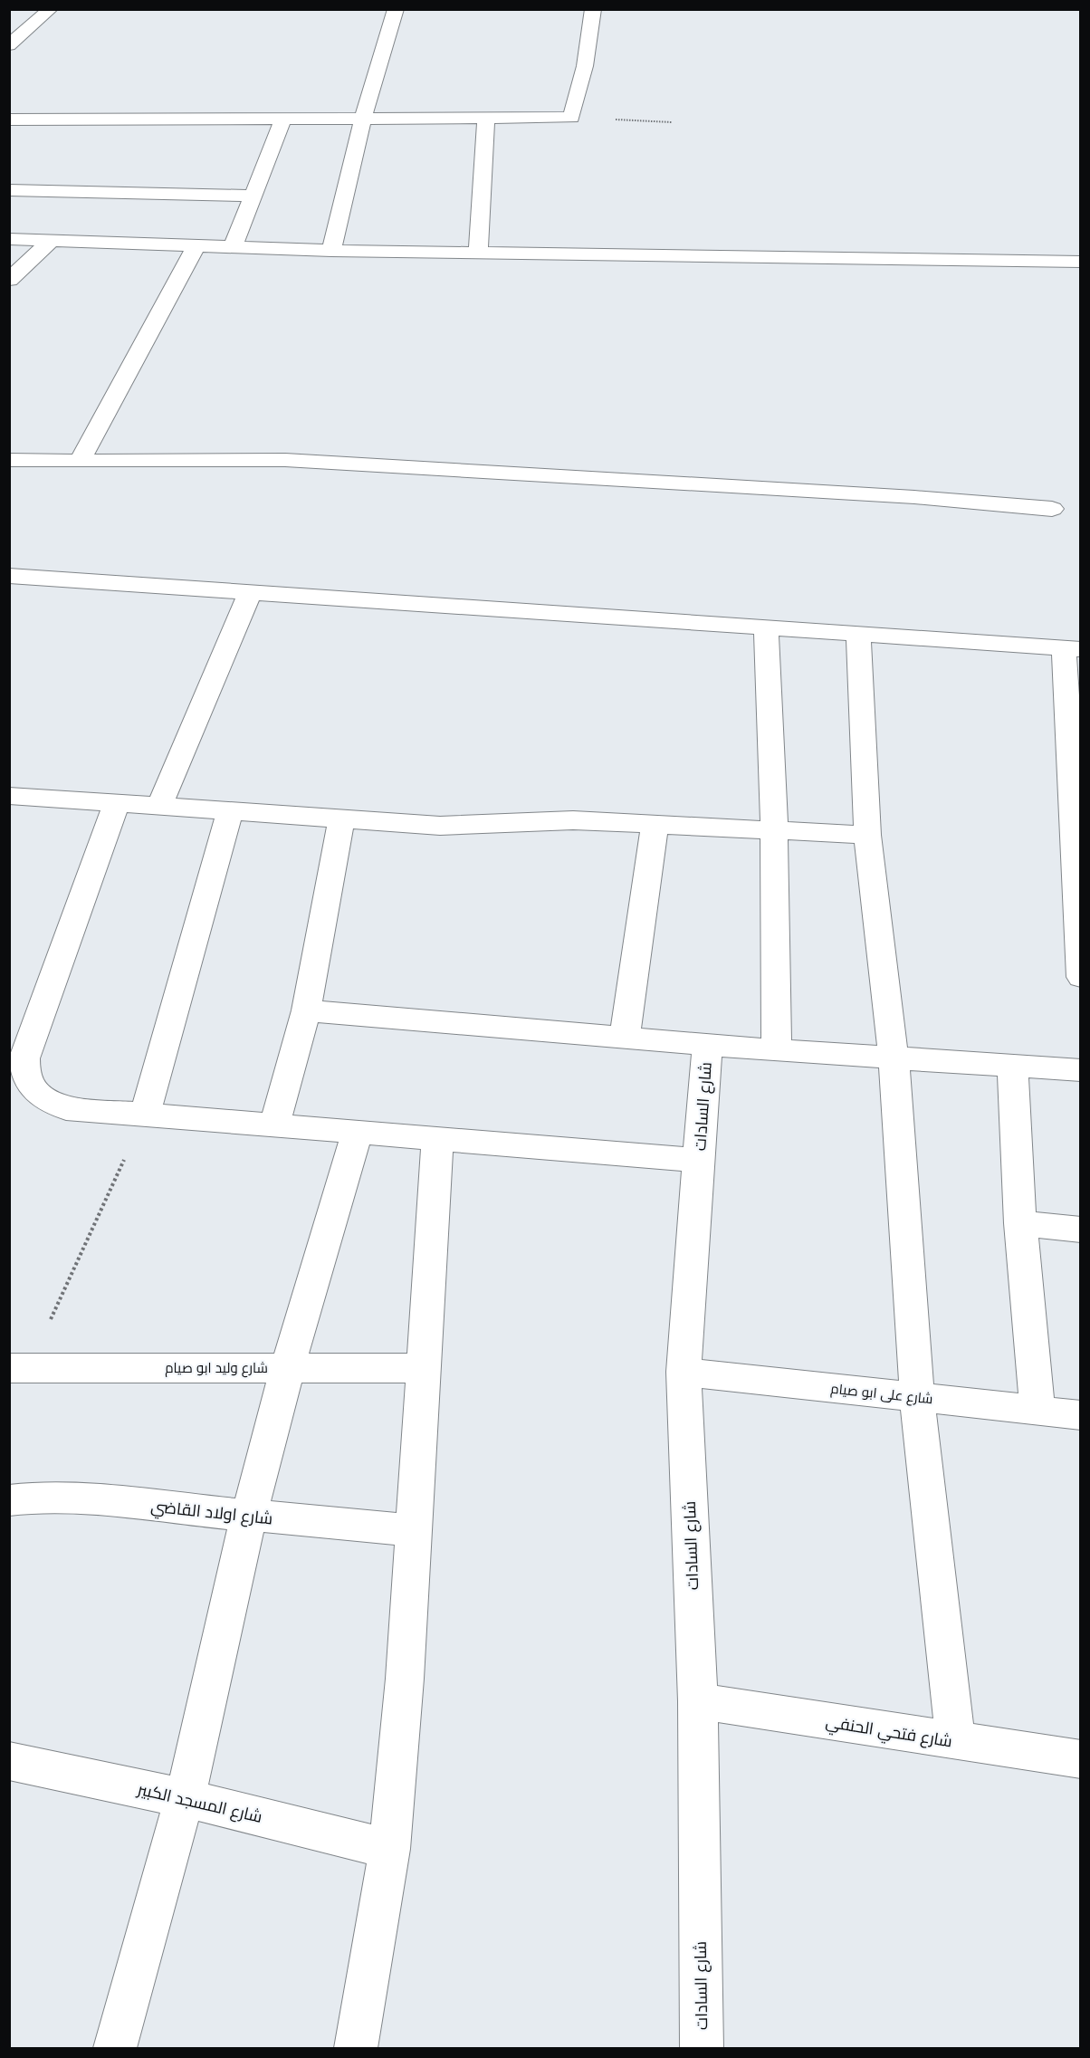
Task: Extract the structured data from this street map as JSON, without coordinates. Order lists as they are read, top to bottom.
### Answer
{
  "streets": {
    "street": [
      "شارع السادات",
      "شارع وليد ابو صيام",
      "شارع على ابو صيام",
      "شارع اولاد القاضي",
      "شارع فتحي الحنفي",
      "شارع المسجد الكبير"
    ]
  },
  "crossings": [
    ["شارع السادات", "شارع على ابو صيام"],
    ["شارع السادات", "شارع فتحي الحنفي"]
  ]
}
